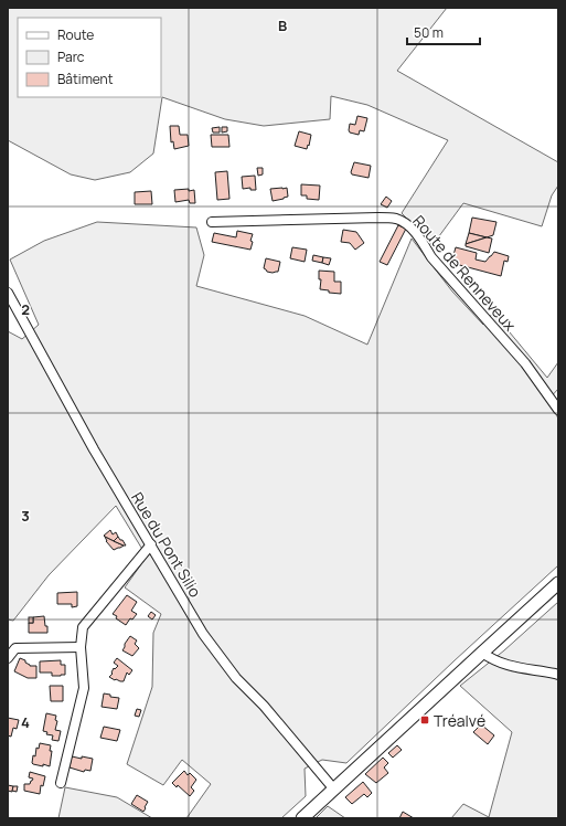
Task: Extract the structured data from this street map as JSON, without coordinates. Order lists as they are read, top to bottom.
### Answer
{
  "streets": {
    "street": ["Route de Renneveux", "Rue du Pont Silio"]
  },
  "places": {
    "transit": ["Tréalvé"]
  },
  "legend": ["Route", "Parc", "Bâtiment"],
  "scale_bar": "50 m",
  "grid": {
    "columns": ["B"],
    "rows": ["2", "3", "4"]
  }
}
